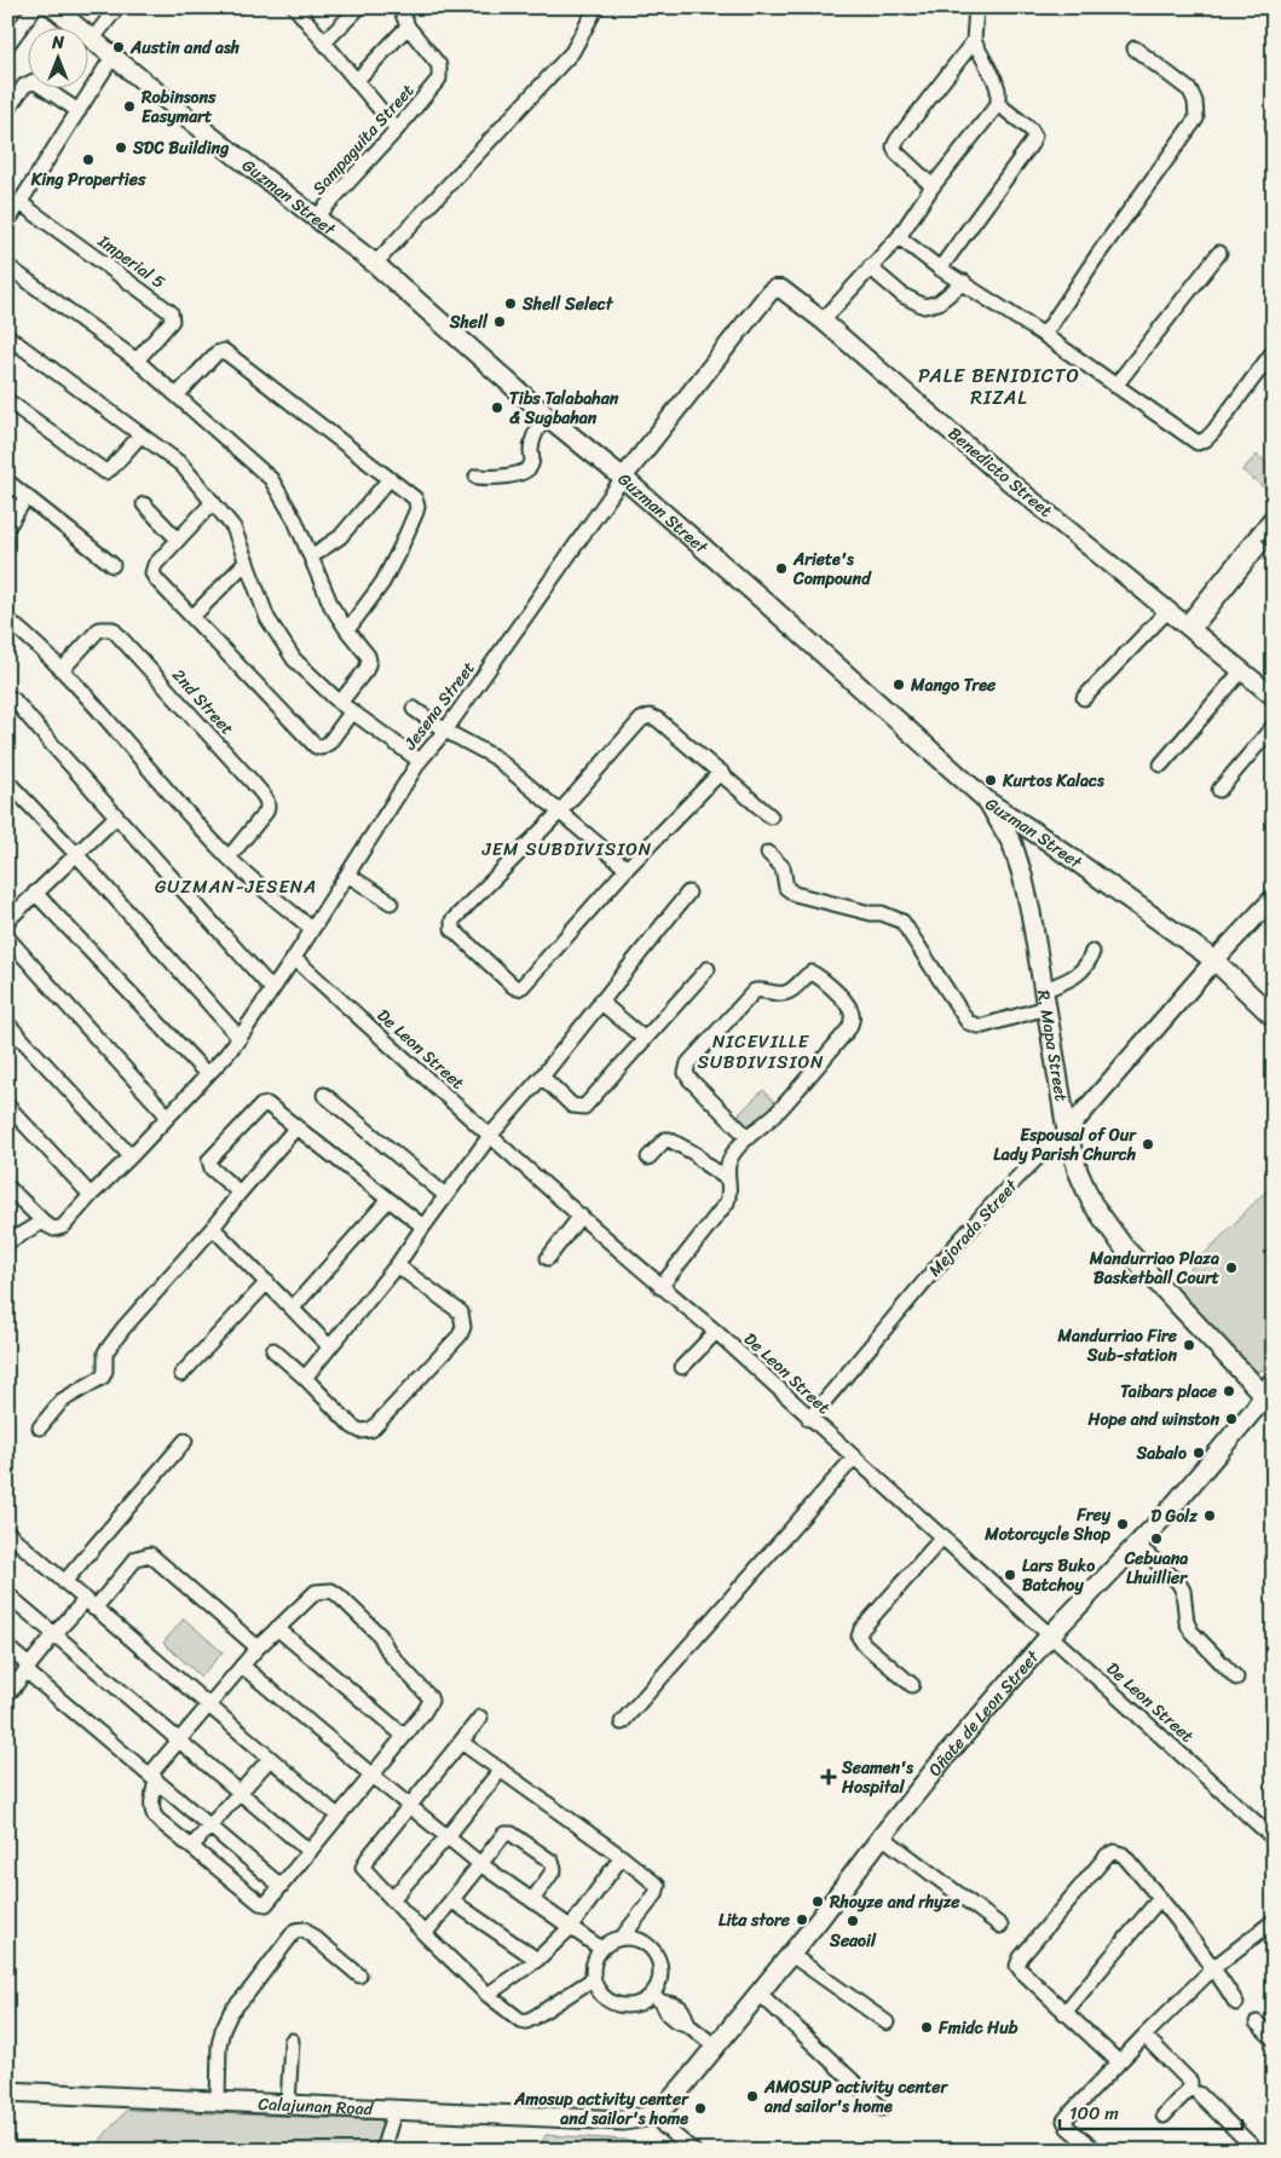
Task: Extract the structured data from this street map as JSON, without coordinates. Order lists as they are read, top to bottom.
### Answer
{
  "streets": {
    "main road": [
      "Guzman Street",
      "R. Mapa Street",
      "Oñate de Leon Street",
      "Calajunan Road"
    ],
    "street": [
      "Sampaguita Street",
      "Imperial 5",
      "Benedicto Street",
      "2nd Street",
      "Jesena Street",
      "De Leon Street",
      "Mejorada Street"
    ]
  },
  "crossings": [
    ["Sampaguita Street", "Guzman Street"],
    ["Guzman Street", "Benedicto Street"],
    ["Guzman Street", "Jesena Street"],
    ["Guzman Street", "R. Mapa Street"],
    ["Guzman Street", "Mejorada Street"],
    ["Benedicto Street", "Jesena Street"],
    ["Jesena Street", "De Leon Street"],
    ["R. Mapa Street", "Mejorada Street"],
    ["R. Mapa Street", "Oñate de Leon Street"],
    ["De Leon Street", "Mejorada Street"],
    ["De Leon Street", "Oñate de Leon Street"],
    ["Oñate de Leon Street", "Calajunan Road"]
  ],
  "districts": [
    "PALE BENIDICTO RIZAL",
    "JEM SUBDIVISION",
    "GUZMAN-JESENA",
    "NICEVILLE SUBDIVISION"
  ],
  "places": {
    "other": [
      "Austin and ash",
      "Robinsons Easymart",
      "SDC Building",
      "King Properties",
      "Shell Select",
      "Shell",
      "Tibs Talabahan & Sugbahan",
      "Ariete's Compound",
      "Mango Tree",
      "Kurtos Kalacs",
      "Espousal of Our Lady Parish Church",
      "Mandurriao Plaza Basketball Court",
      "Mandurriao Fire Sub-station",
      "Taibars place",
      "Hope and winston",
      "Sabalo",
      "D Golz",
      "Frey Motorcycle Shop",
      "Cebuana Lhuillier",
      "Lars Buko Batchoy",
      "Rhoyze and rhyze",
      "Lita store",
      "Seaoil",
      "Fmidc Hub",
      "AMOSUP activity center and sailor's home",
      "Amosup activity center and sailor's home"
    ],
    "health": ["Seamen's Hospital"]
  },
  "scale_bar": "100 m",
  "north": "top"
}
